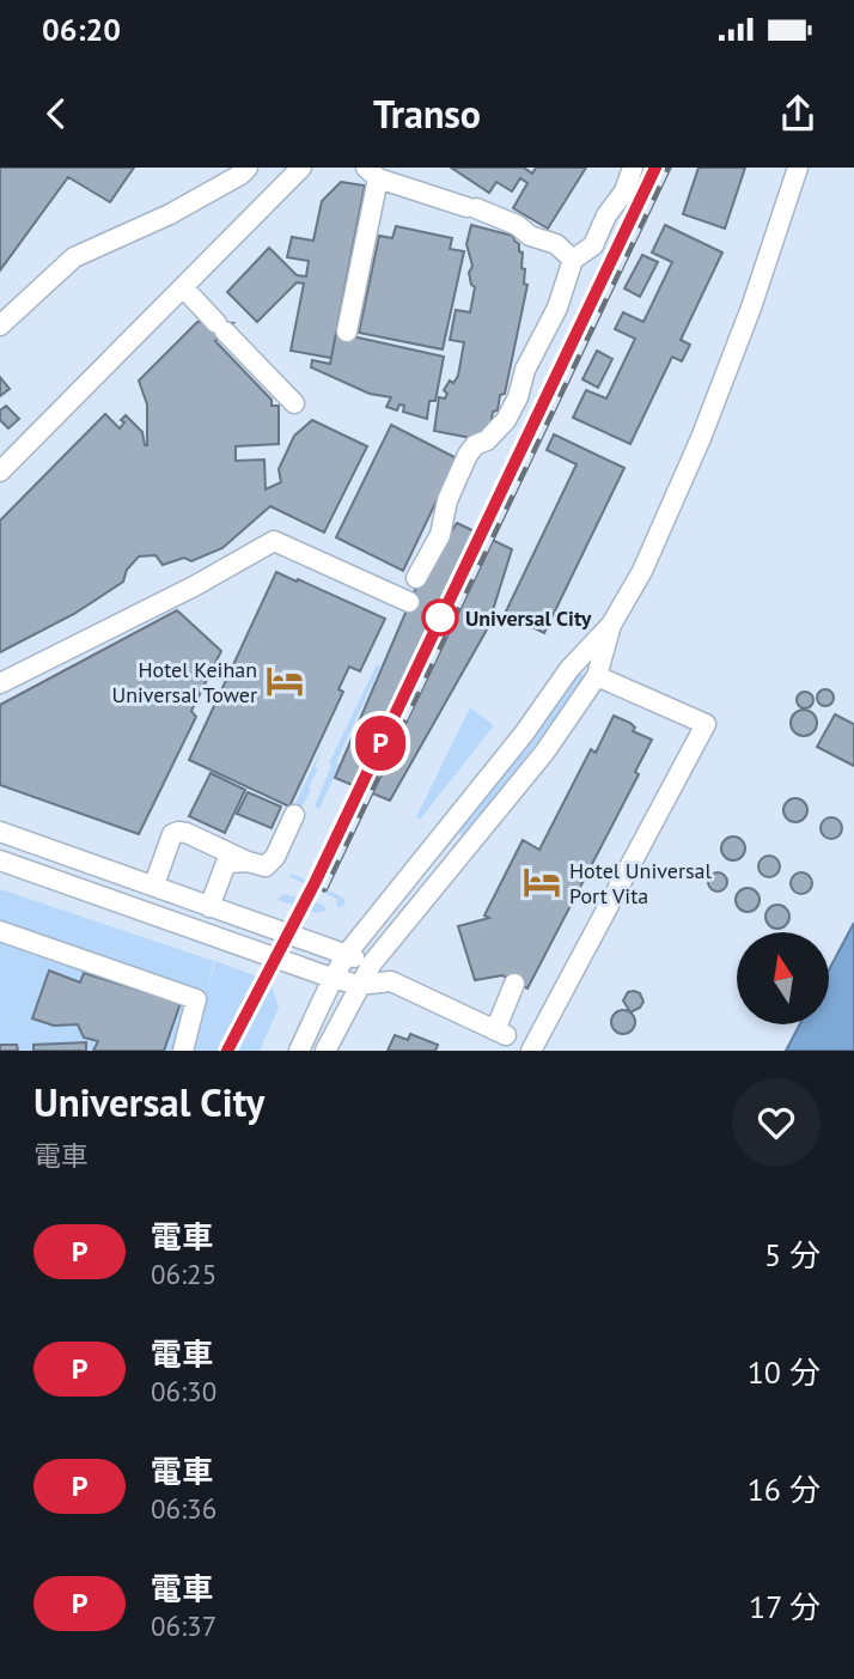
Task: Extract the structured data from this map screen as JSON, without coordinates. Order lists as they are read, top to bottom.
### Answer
{
  "places": {
    "other": ["Universal City"],
    "hotel": ["Hotel Keihan Universal Tower", "Hotel Universal Port Vita"]
  },
  "north": "top",
  "page": {
    "status": "06:20",
    "header": "Transo",
    "on_map": "P",
    "heading": ["Universal City", "電車"],
    "list": [
      {
        "mark": "P",
        "name": "電車",
        "note": "06:25",
        "value": "5 分"
      },
      {
        "mark": "P",
        "name": "電車",
        "note": "06:30",
        "value": "10 分"
      },
      {
        "mark": "P",
        "name": "電車",
        "note": "06:36",
        "value": "16 分"
      },
      {
        "mark": "P",
        "name": "電車",
        "note": "06:37",
        "value": "17 分"
      }
    ]
  }
}
